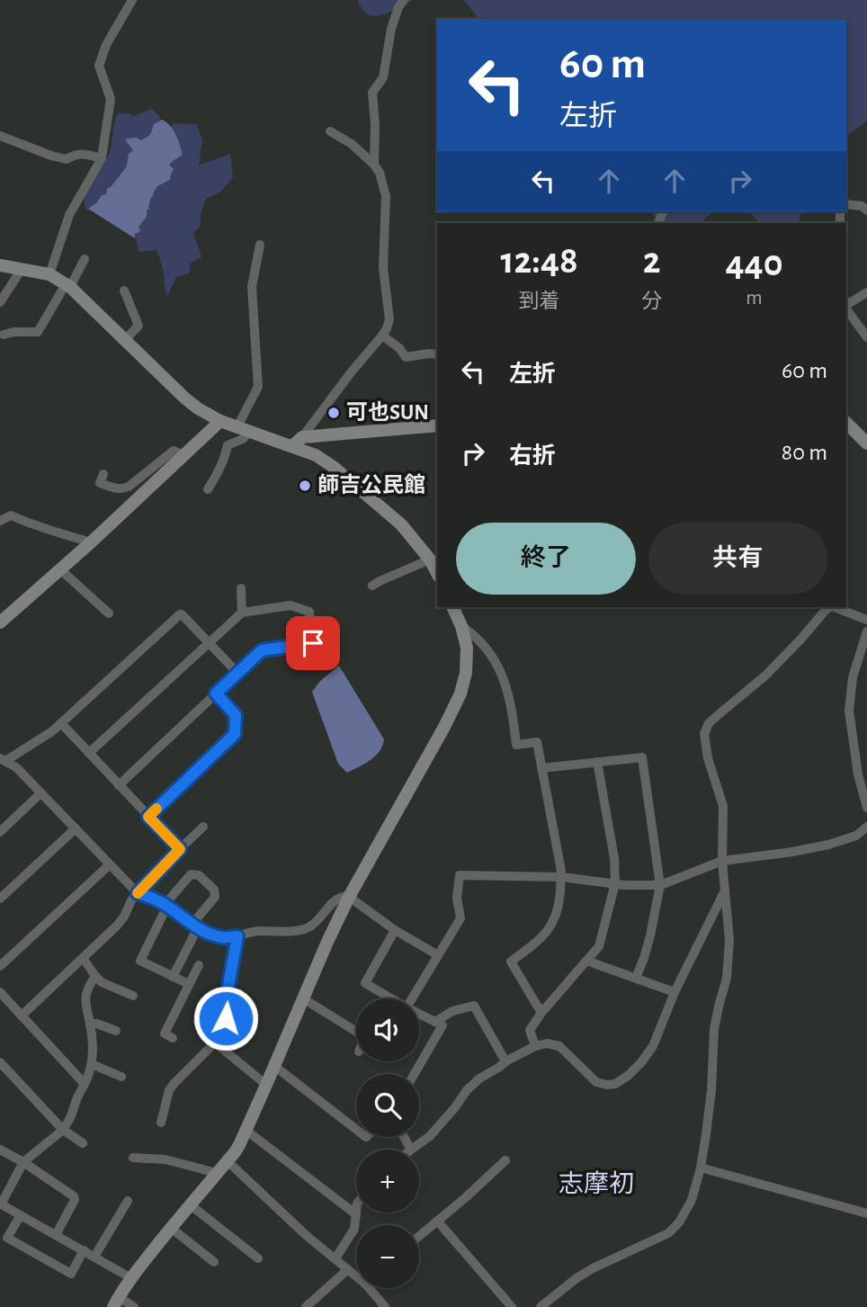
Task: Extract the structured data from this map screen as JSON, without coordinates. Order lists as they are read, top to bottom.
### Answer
{
  "districts": ["志摩初"],
  "places": ["可也SUN", "師吉公民館"],
  "page": {
    "turn": ["60 m", "左折"],
    "eta": [
      "12:48",
      "到着",
      "2",
      "分",
      "440",
      "m"
    ],
    "list": [
      {
        "name": "左折",
        "value": "60 m"
      },
      {
        "name": "右折",
        "value": "80 m"
      }
    ],
    "buttons": ["終了", "共有"],
    "map_buttons": ["+", "−"]
  }
}
